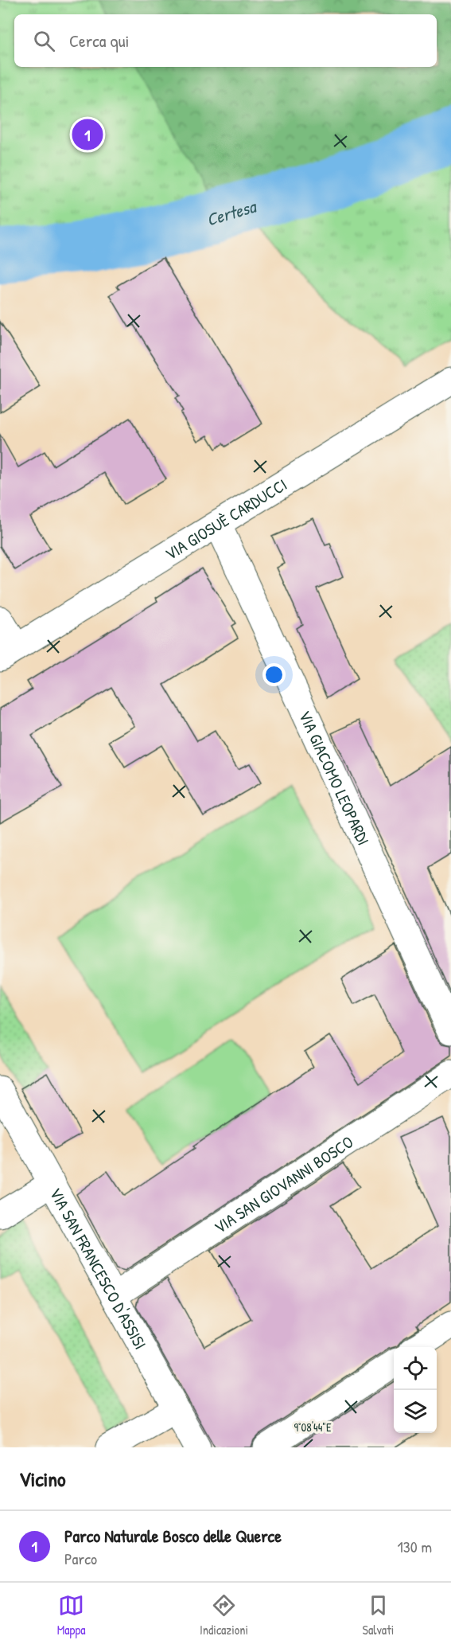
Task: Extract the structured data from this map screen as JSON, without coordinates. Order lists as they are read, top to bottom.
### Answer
{
  "streets": {
    "street": [
      "VIA GIOSUÈ CARDUCCI",
      "VIA GIACOMO LEOPARDI",
      "VIA SAN GIOVANNI BOSCO",
      "VIA SAN FRANCESCO D'ASSISI"
    ]
  },
  "crossings": [
    ["VIA GIOSUÈ CARDUCCI", "VIA GIACOMO LEOPARDI"],
    ["VIA SAN GIOVANNI BOSCO", "VIA SAN FRANCESCO D'ASSISI"]
  ],
  "water": ["Certesa"],
  "page": {
    "search": "Cerca qui",
    "pins": "1",
    "heading": "Vicino",
    "list": [
      {
        "mark": "1",
        "name": "Parco Naturale Bosco delle Querce",
        "note": "Parco",
        "value": "130 m"
      }
    ],
    "nav": ["Mappa", "Indicazioni", "Salvati"]
  },
  "coordinates": ["9°08'44\"E"]
}
